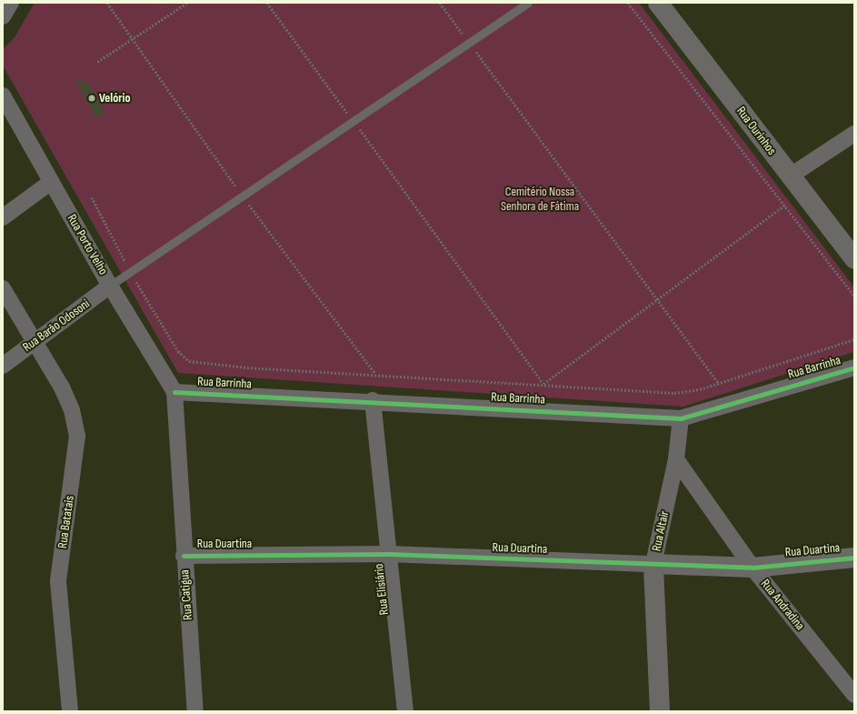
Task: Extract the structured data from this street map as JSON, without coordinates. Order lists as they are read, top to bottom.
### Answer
{
  "streets": {
    "street": [
      "Rua Ourinhos",
      "Rua Porto Velho",
      "Rua Barão Odosoni",
      "Rua Barrinha",
      "Rua Batatais",
      "Rua Altair",
      "Rua Duartina",
      "Rua Elisiário",
      "Rua Catigua",
      "Rua Andradina"
    ]
  },
  "crossings": [
    ["Rua Porto Velho", "Rua Barão Odosoni"],
    ["Rua Porto Velho", "Rua Barrinha"],
    ["Rua Porto Velho", "Rua Catigua"],
    ["Rua Barão Odosoni", "Rua Batatais"],
    ["Rua Barrinha", "Rua Altair"],
    ["Rua Barrinha", "Rua Elisiário"],
    ["Rua Barrinha", "Rua Catigua"],
    ["Rua Altair", "Rua Duartina"],
    ["Rua Altair", "Rua Andradina"],
    ["Rua Duartina", "Rua Elisiário"],
    ["Rua Duartina", "Rua Catigua"],
    ["Rua Duartina", "Rua Andradina"]
  ],
  "parks": ["Cemitério Nossa Senhora de Fátima"],
  "places": ["Velório"]
}
